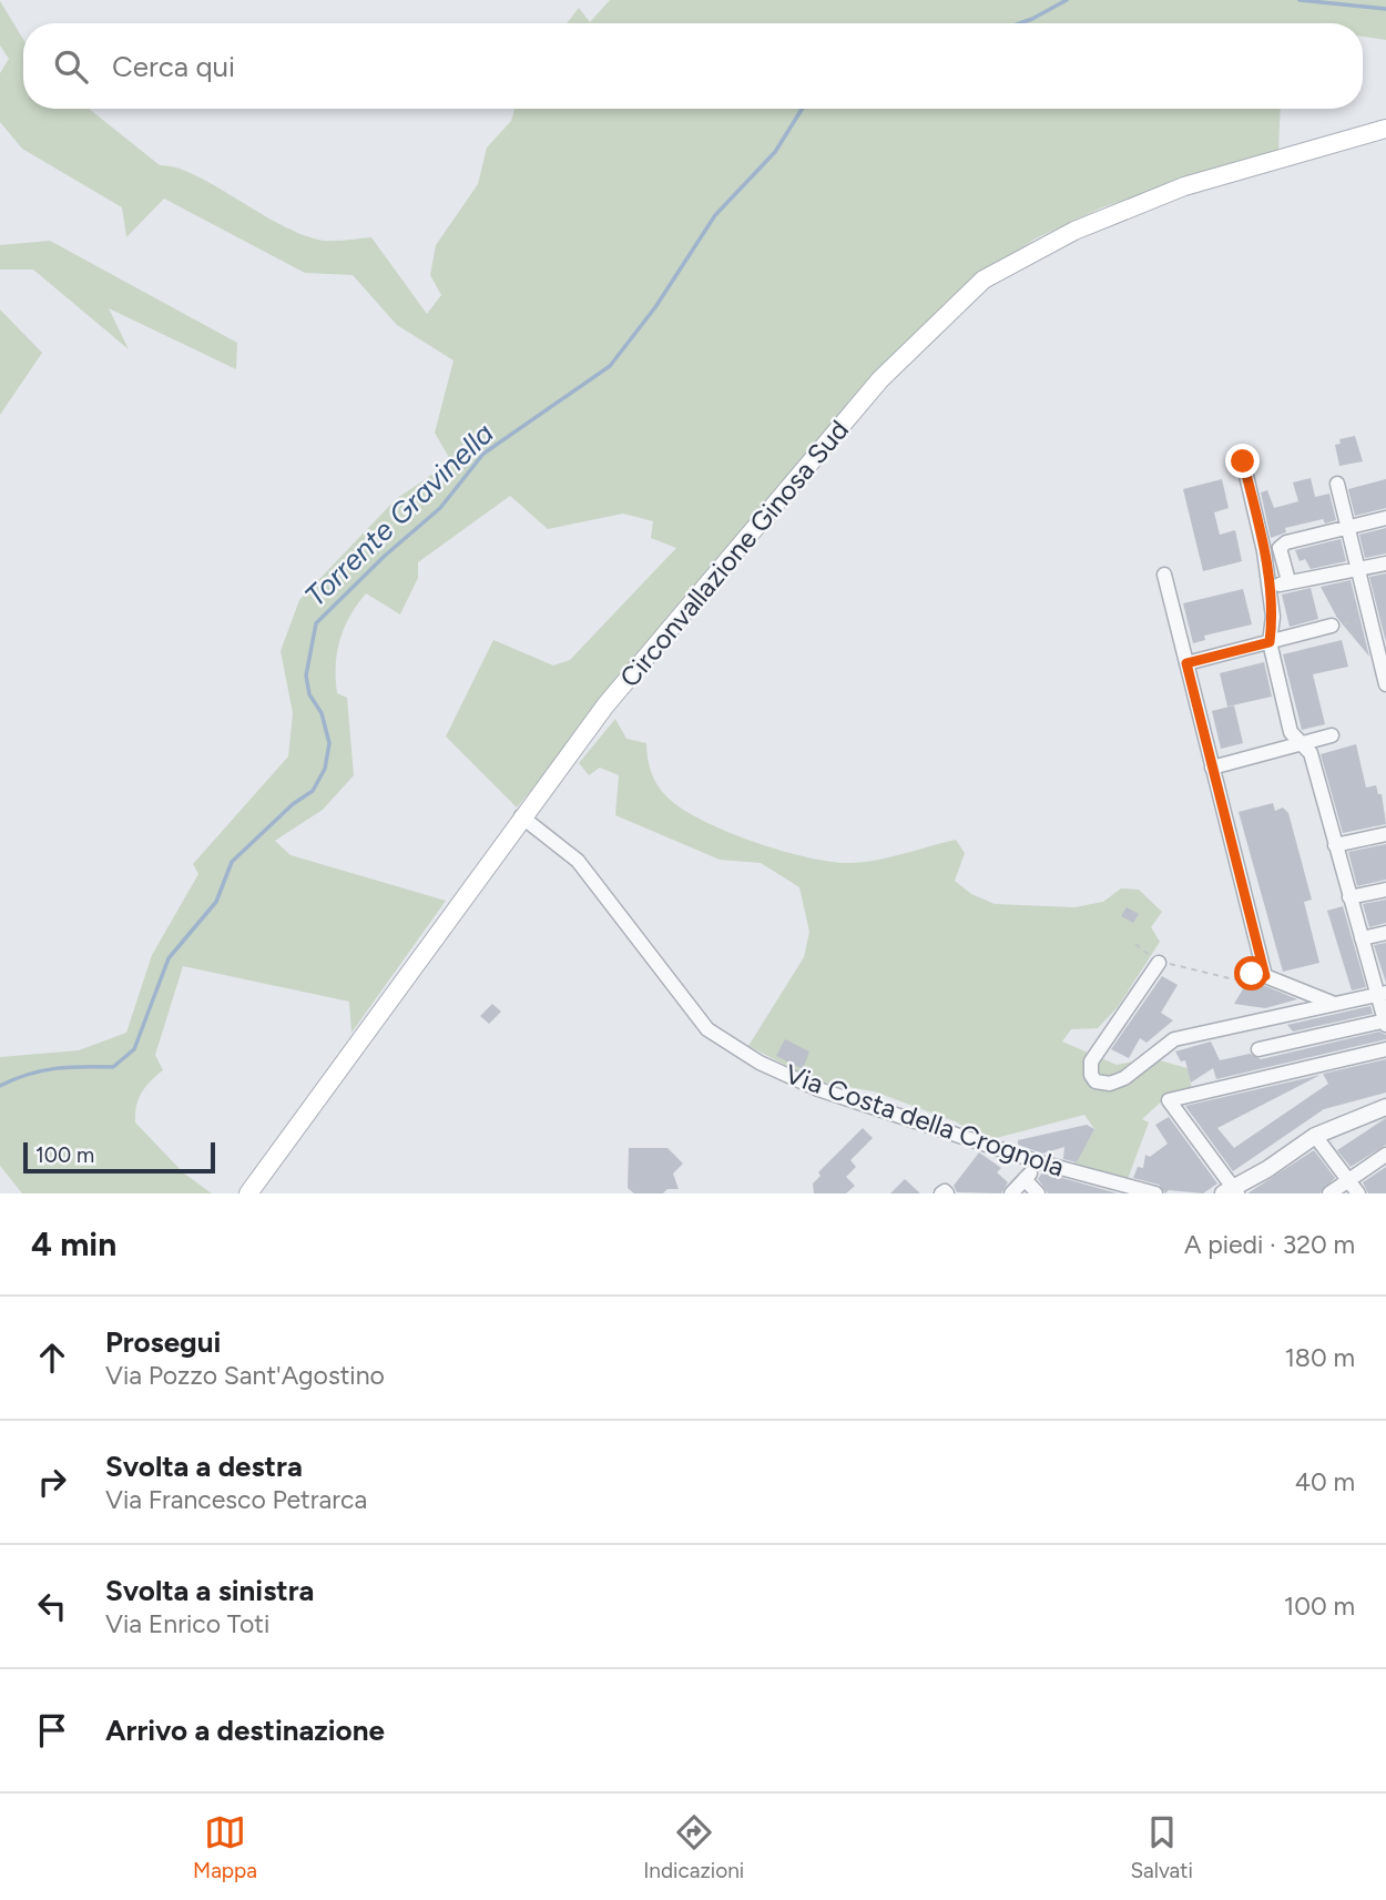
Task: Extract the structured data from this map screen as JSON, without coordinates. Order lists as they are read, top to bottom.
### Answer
{
  "streets": {
    "main road": ["Circonvallazione Ginosa Sud"],
    "street": ["Via Costa della Crognola"]
  },
  "crossings": [
    ["Circonvallazione Ginosa Sud", "Via Costa della Crognola"]
  ],
  "water": ["Torrente Gravinella"],
  "scale_bar": "100 m",
  "page": {
    "search": "Cerca qui",
    "scale": "100 m",
    "heading": ["4 min", "A piedi · 320 m"],
    "list": [
      ["Prosegui", "Via Pozzo Sant'Agostino", "180 m"],
      ["Svolta a destra", "Via Francesco Petrarca", "40 m"],
      ["Svolta a sinistra", "Via Enrico Toti", "100 m"],
      "Arrivo a destinazione"
    ],
    "nav": ["Mappa", "Indicazioni", "Salvati"]
  }
}
